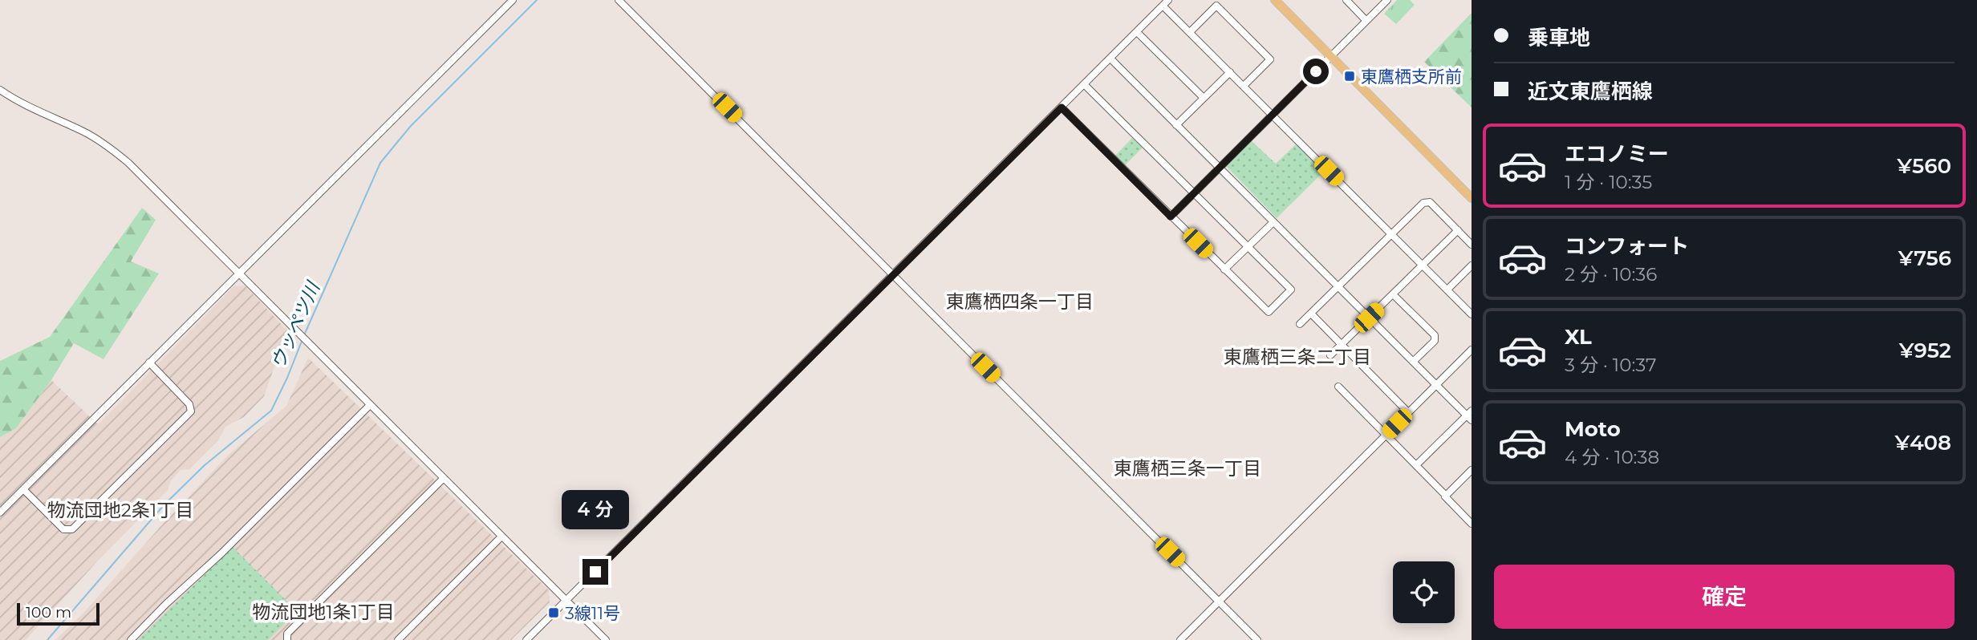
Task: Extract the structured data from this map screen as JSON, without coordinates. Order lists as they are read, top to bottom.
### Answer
{
  "districts": [
    "東鷹栖四条一丁目",
    "東鷹栖三条二丁目",
    "東鷹栖三条一丁目",
    "物流団地2条1丁目",
    "物流団地1条1丁目"
  ],
  "water": ["ウッペツ川"],
  "places": {
    "transit": ["東鷹栖支所前", "3線11号"]
  },
  "scale_bar": "100 m",
  "page": {
    "banner": ["乗車地", "近文東鷹栖線"],
    "list": [
      {
        "name": "エコノミー",
        "note": "1 分 · 10:35",
        "value": "¥560"
      },
      {
        "name": "コンフォート",
        "note": "2 分 · 10:36",
        "value": "¥756"
      },
      {
        "name": "XL",
        "note": "3 分 · 10:37",
        "value": "¥952"
      },
      {
        "name": "Moto",
        "note": "4 分 · 10:38",
        "value": "¥408"
      }
    ],
    "bubble": "4 分",
    "buttons": "確定",
    "scale": "100 m"
  }
}
